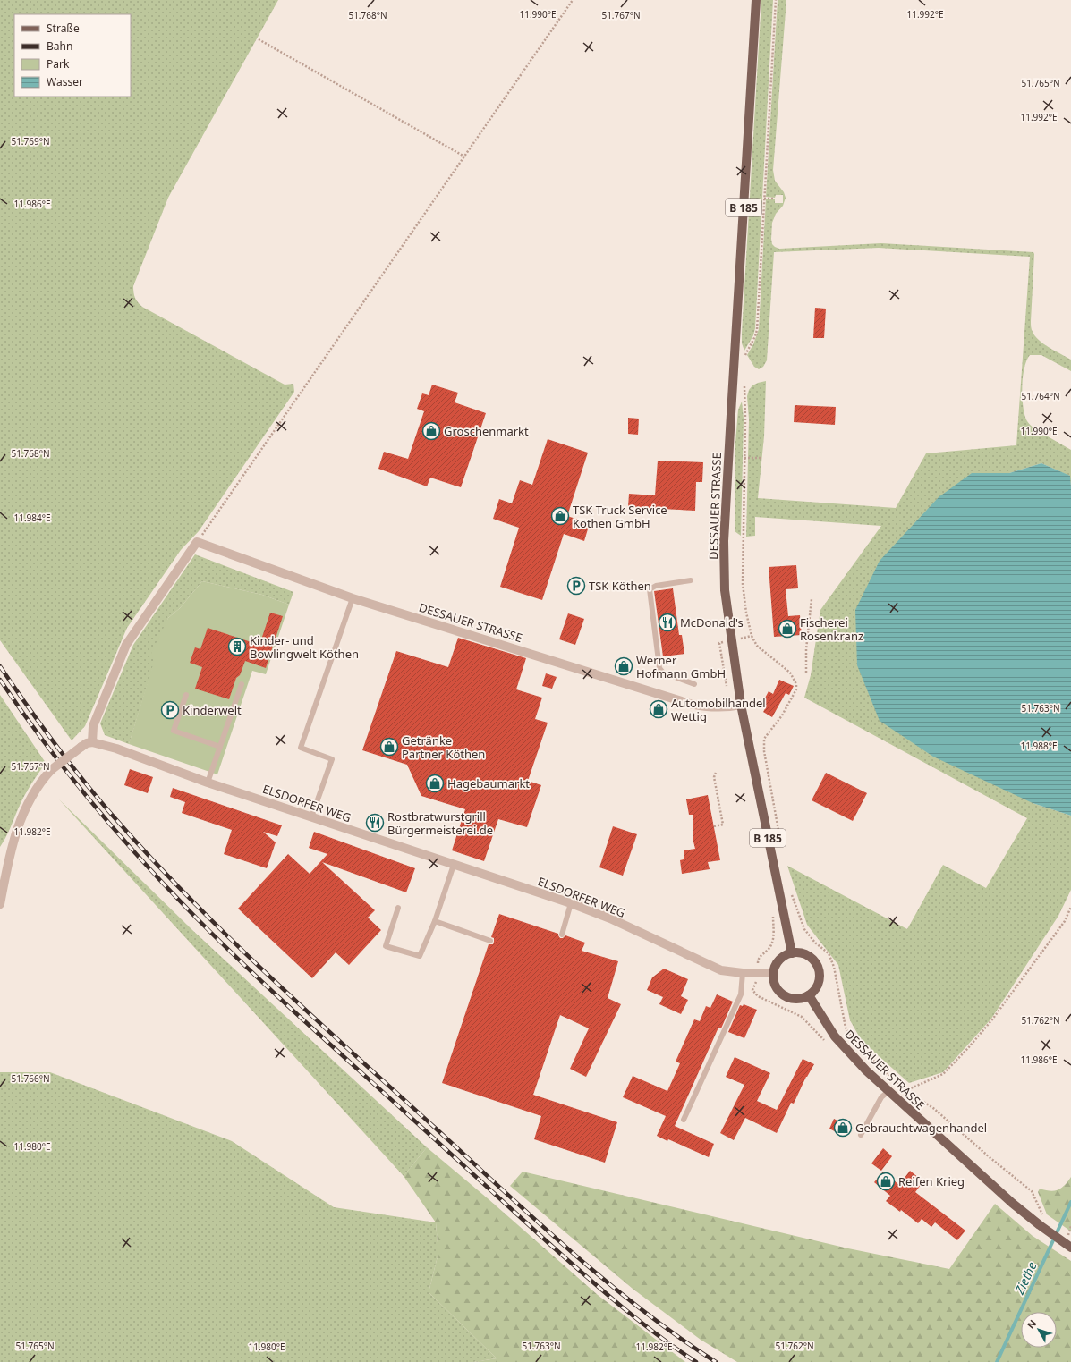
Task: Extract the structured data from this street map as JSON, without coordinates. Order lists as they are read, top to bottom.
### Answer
{
  "streets": {
    "main road": ["B 185", "DESSAUER STRASSE"],
    "street": ["ELSDORFER WEG"]
  },
  "crossings": [
    ["DESSAUER STRASSE", "ELSDORFER WEG"]
  ],
  "water": ["Ziethe"],
  "places": {
    "shop": [
      "Groschenmarkt",
      "TSK Truck Service Köthen GmbH",
      "Fischerei Rosenkranz",
      "Werner Hofmann GmbH",
      "Automobilhandel Wettig",
      "Getränke Partner Köthen",
      "Hagebaumarkt",
      "Gebrauchtwagenhandel",
      "Reifen Krieg"
    ],
    "parking": ["TSK Köthen", "Kinderwelt"],
    "restaurant": ["McDonald's", "Rostbratwurstgrill Bürgermeisterei.de"],
    "building": ["Kinder- und Bowlingwelt Köthen"]
  },
  "legend": [
    "Straße",
    "Bahn",
    "Park",
    "Wasser"
  ],
  "north": "top left",
  "coordinates": [
    "11.992°E",
    "11.990°E",
    "51.768°N",
    "51.767°N",
    "51.765°N",
    "51.769°N",
    "11.986°E",
    "51.764°N",
    "11.984°E",
    "51.763°N",
    "11.988°E",
    "11.982°E",
    "51.762°N",
    "51.766°N",
    "11.980°E"
  ]
}
